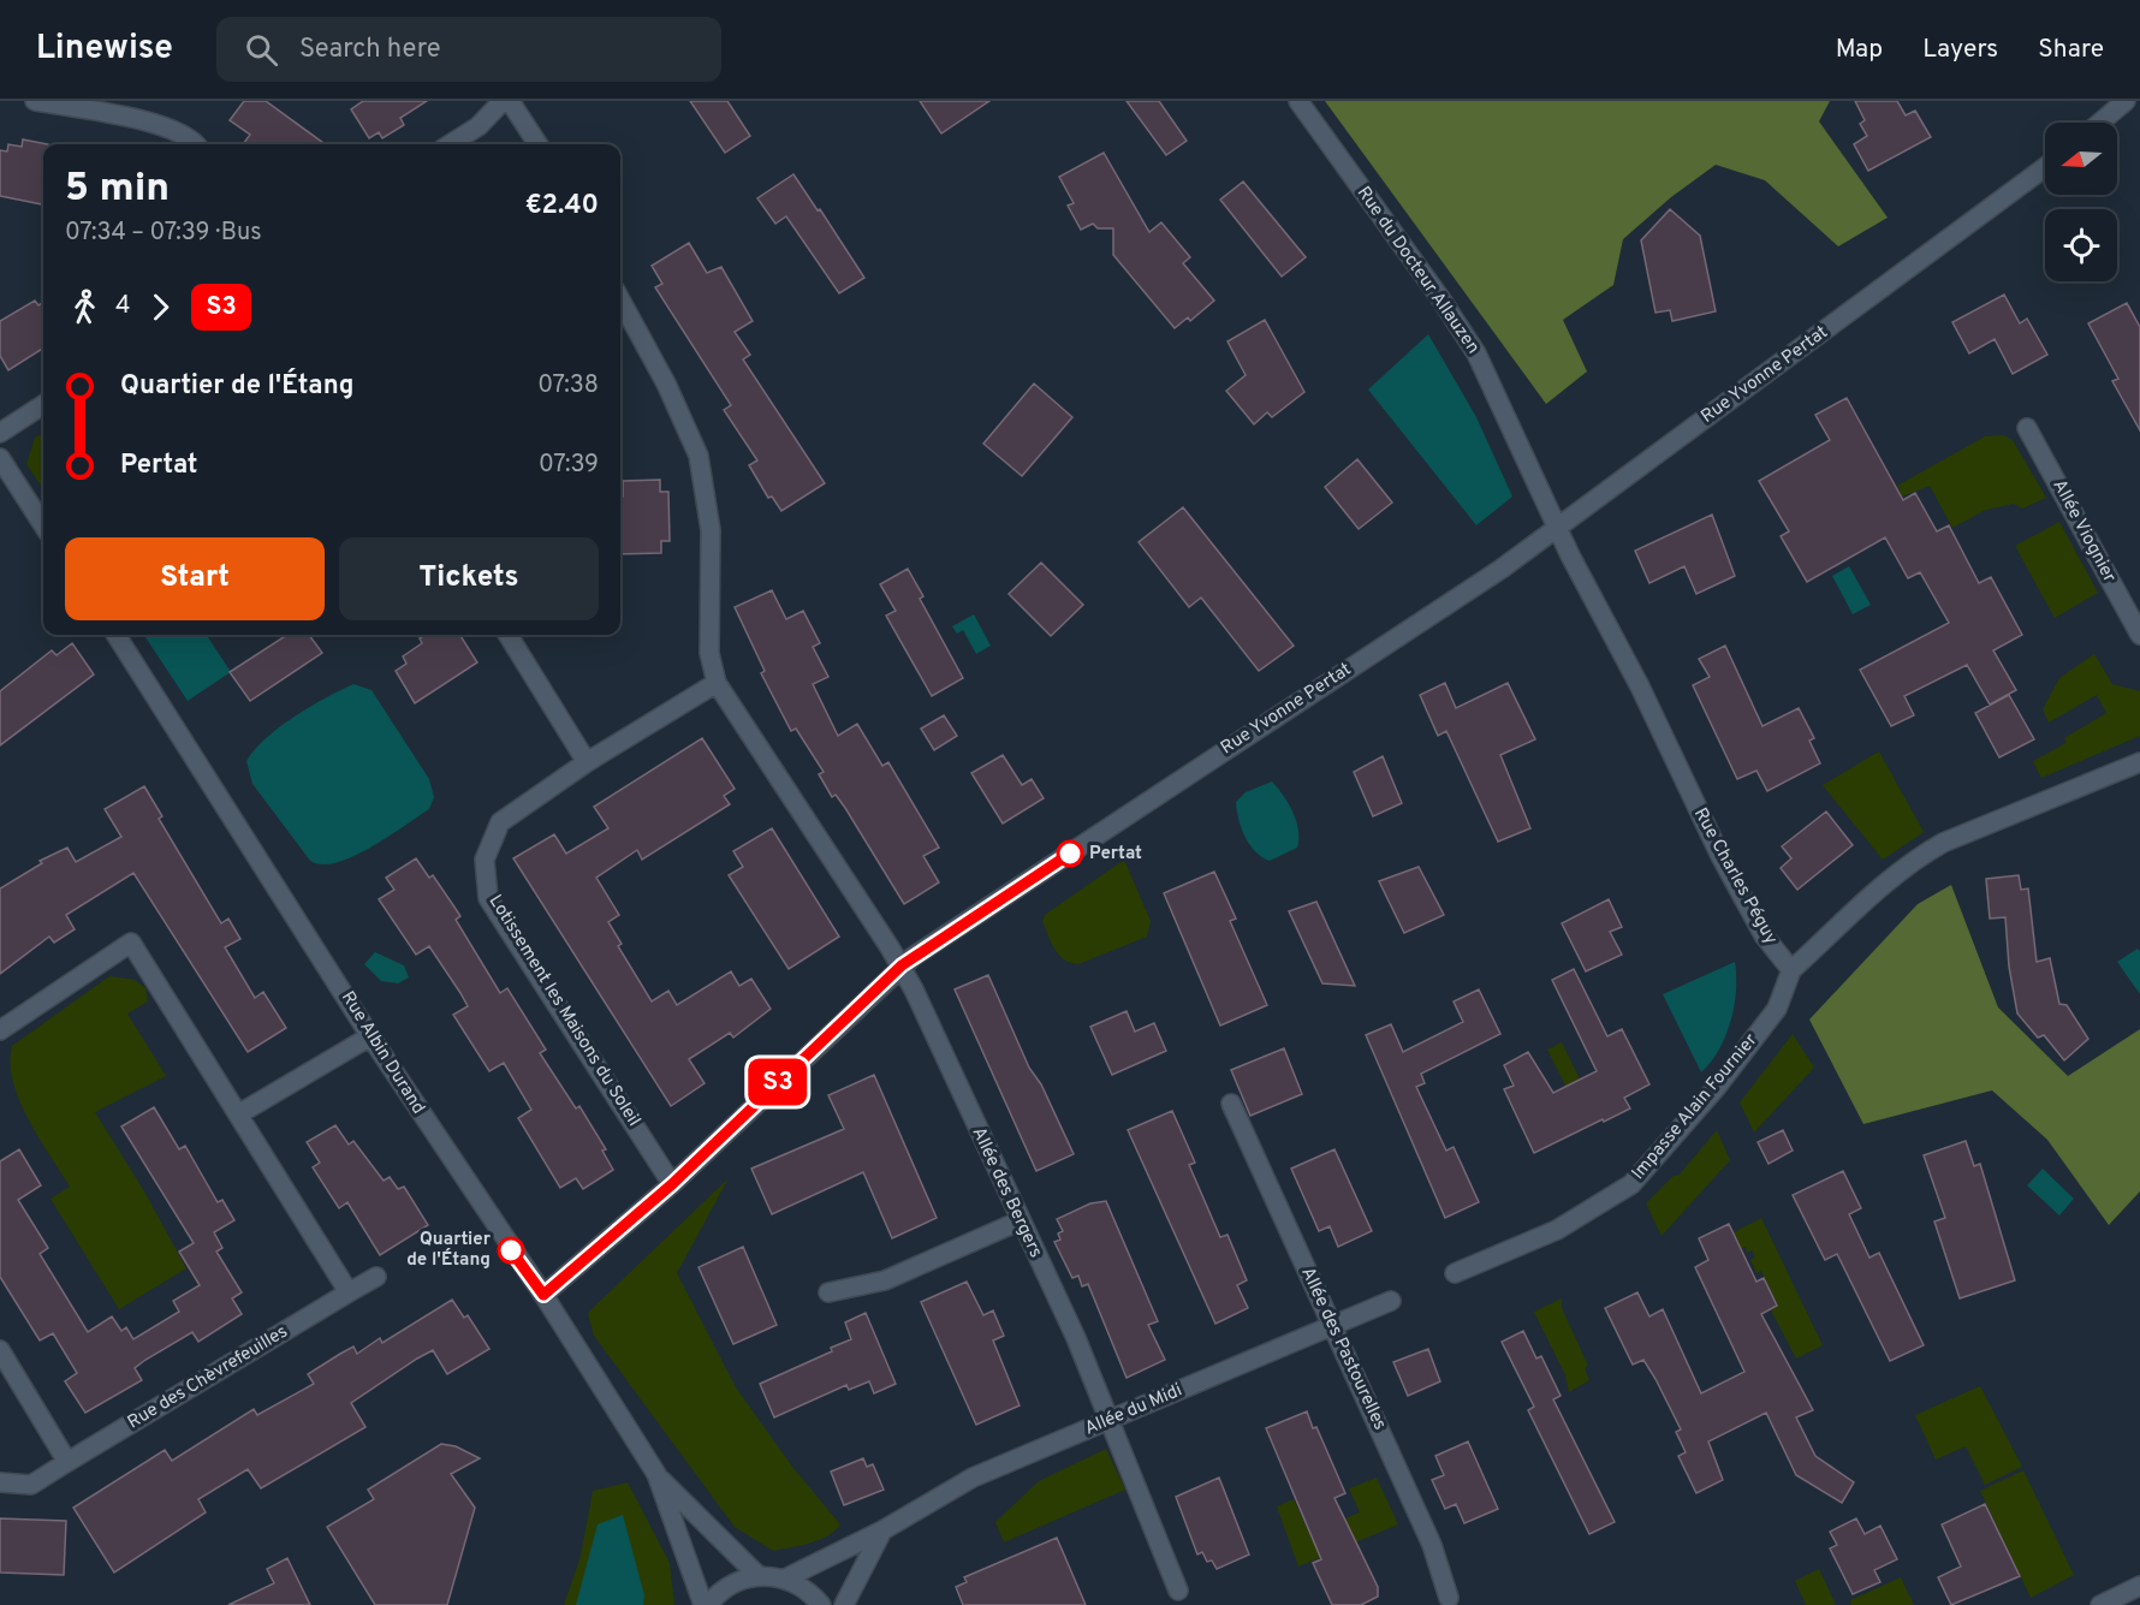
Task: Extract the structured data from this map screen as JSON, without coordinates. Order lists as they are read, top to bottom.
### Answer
{
  "streets": {
    "street": [
      "Rue du Docteur Allauzen",
      "Rue Yvonne Pertat",
      "Allée Viognier",
      "Rue Charles Péguy",
      "Lotissement les Maisons du Soleil",
      "Rue Albin Durand",
      "Impasse Alain Fournier",
      "Allée des Bergers",
      "Allée des Pastourelles",
      "Rue des Chèvrefeuilles",
      "Allée du Midi"
    ]
  },
  "crossings": [
    ["Rue du Docteur Allauzen", "Rue Yvonne Pertat"],
    ["Rue du Docteur Allauzen", "Rue Charles Péguy"],
    ["Rue Yvonne Pertat", "Rue Charles Péguy"],
    ["Rue Yvonne Pertat", "Lotissement les Maisons du Soleil"],
    ["Rue Yvonne Pertat", "Rue Albin Durand"],
    ["Rue Yvonne Pertat", "Allée des Bergers"],
    ["Rue Charles Péguy", "Impasse Alain Fournier"],
    ["Allée des Bergers", "Allée du Midi"],
    ["Allée des Pastourelles", "Allée du Midi"]
  ],
  "places": ["Pertat", "Quartier de l'Étang"],
  "lines": ["bus line S3"],
  "north": "left",
  "page": {
    "header": "Linewise",
    "search": "Search here",
    "nav": ["Map", "Layers", "Share"],
    "on_map": "S3",
    "heading": ["5 min", "07:34 – 07:39 · Bus", "€2.40"],
    "legs": ["4", "S3"],
    "list": [
      {
        "name": "Quartier de l'Étang",
        "value": "07:38"
      },
      {
        "name": "Pertat",
        "value": "07:39"
      }
    ],
    "buttons": ["Start", "Tickets"]
  }
}
